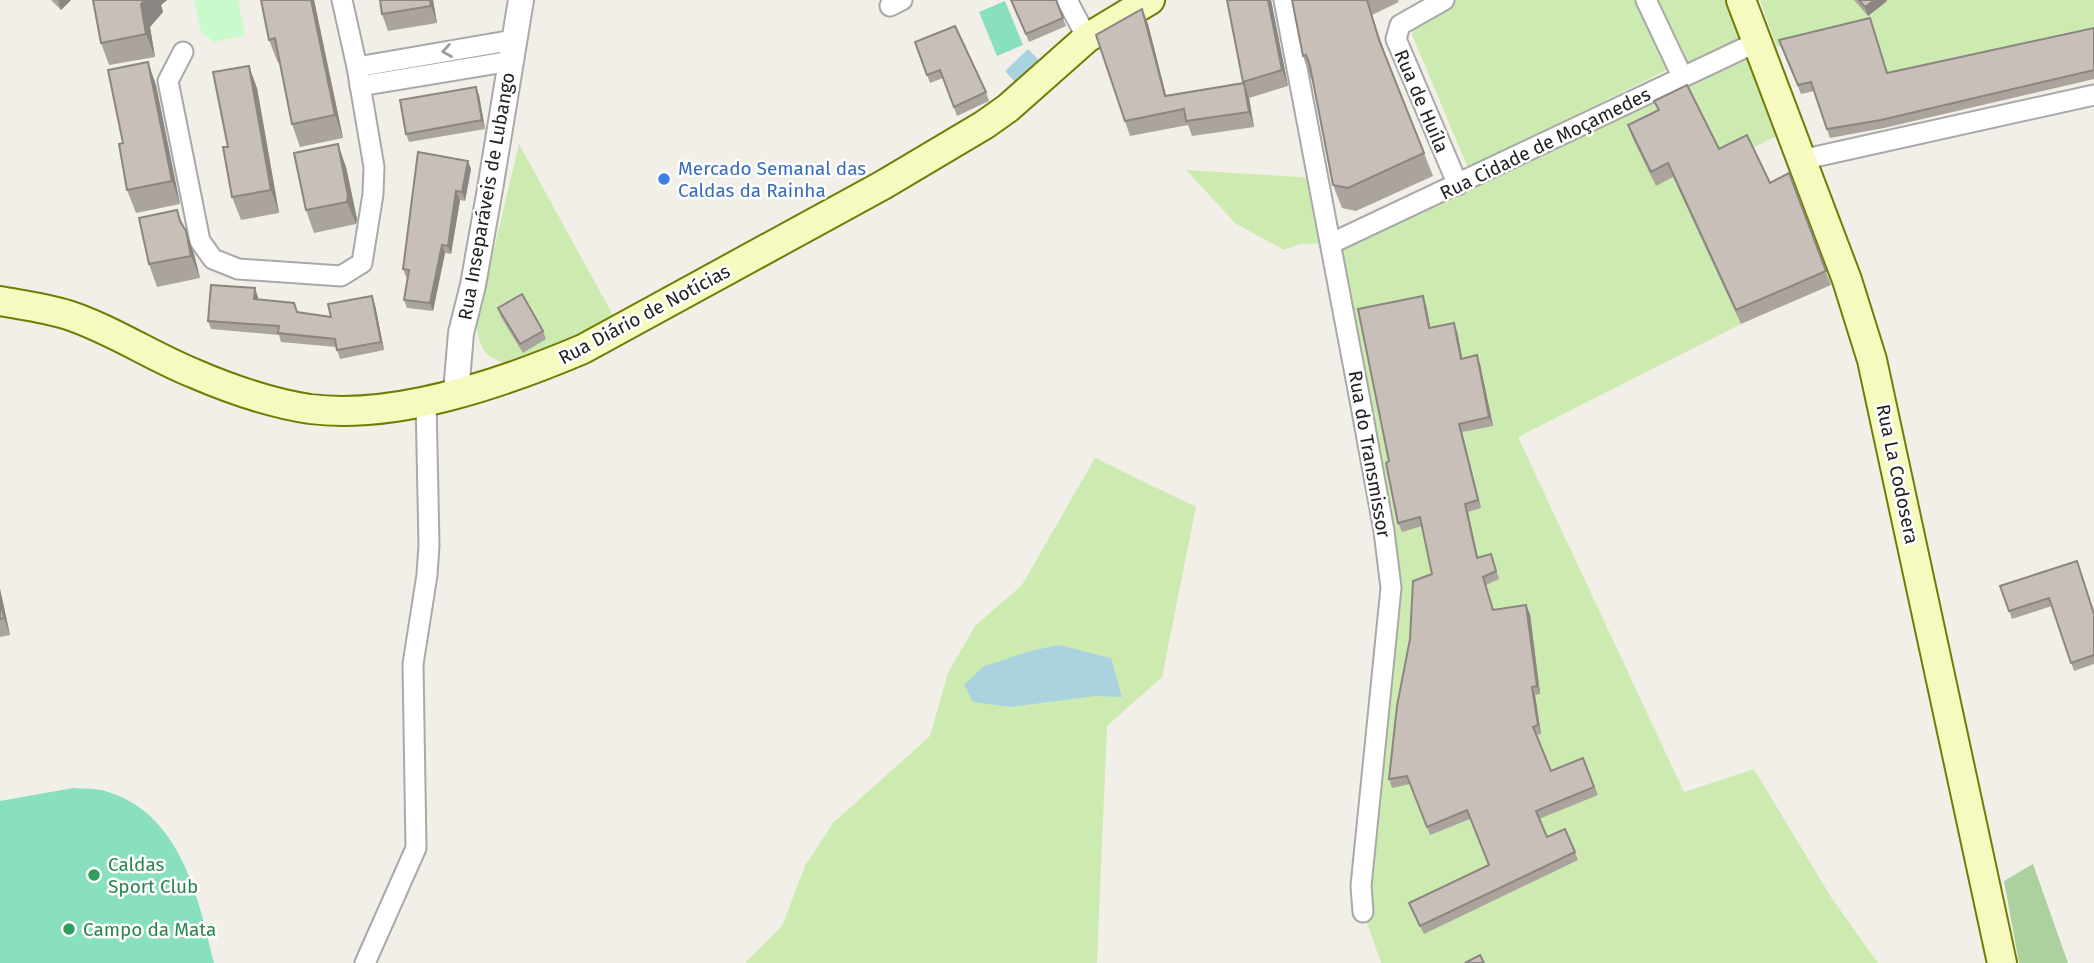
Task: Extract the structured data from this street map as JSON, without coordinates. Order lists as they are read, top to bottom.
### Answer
{
  "streets": {
    "main road": ["Rua Diário de Notícias", "Rua La Codosera"],
    "street": [
      "Rua de Huíla",
      "Rua Cidade de Moçamedes",
      "Rua Inseparáveis de Lubango",
      "Rua do Transmissor"
    ]
  },
  "crossings": [
    ["Rua de Huíla", "Rua Cidade de Moçamedes"],
    ["Rua Cidade de Moçamedes", "Rua do Transmissor"],
    ["Rua Cidade de Moçamedes", "Rua La Codosera"],
    ["Rua Inseparáveis de Lubango", "Rua Diário de Notícias"]
  ],
  "places": ["Mercado Semanal das Caldas da Rainha", "Caldas Sport Club", "Campo da Mata"]
}
